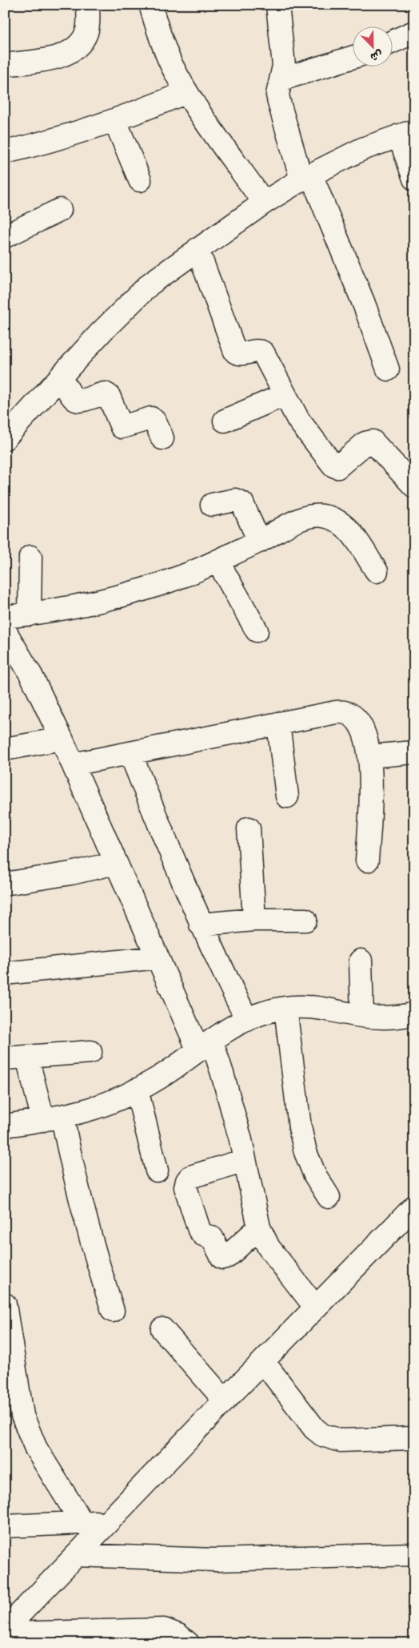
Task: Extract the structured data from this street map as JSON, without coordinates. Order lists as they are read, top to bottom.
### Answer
{
  "north": "bottom right"
}
